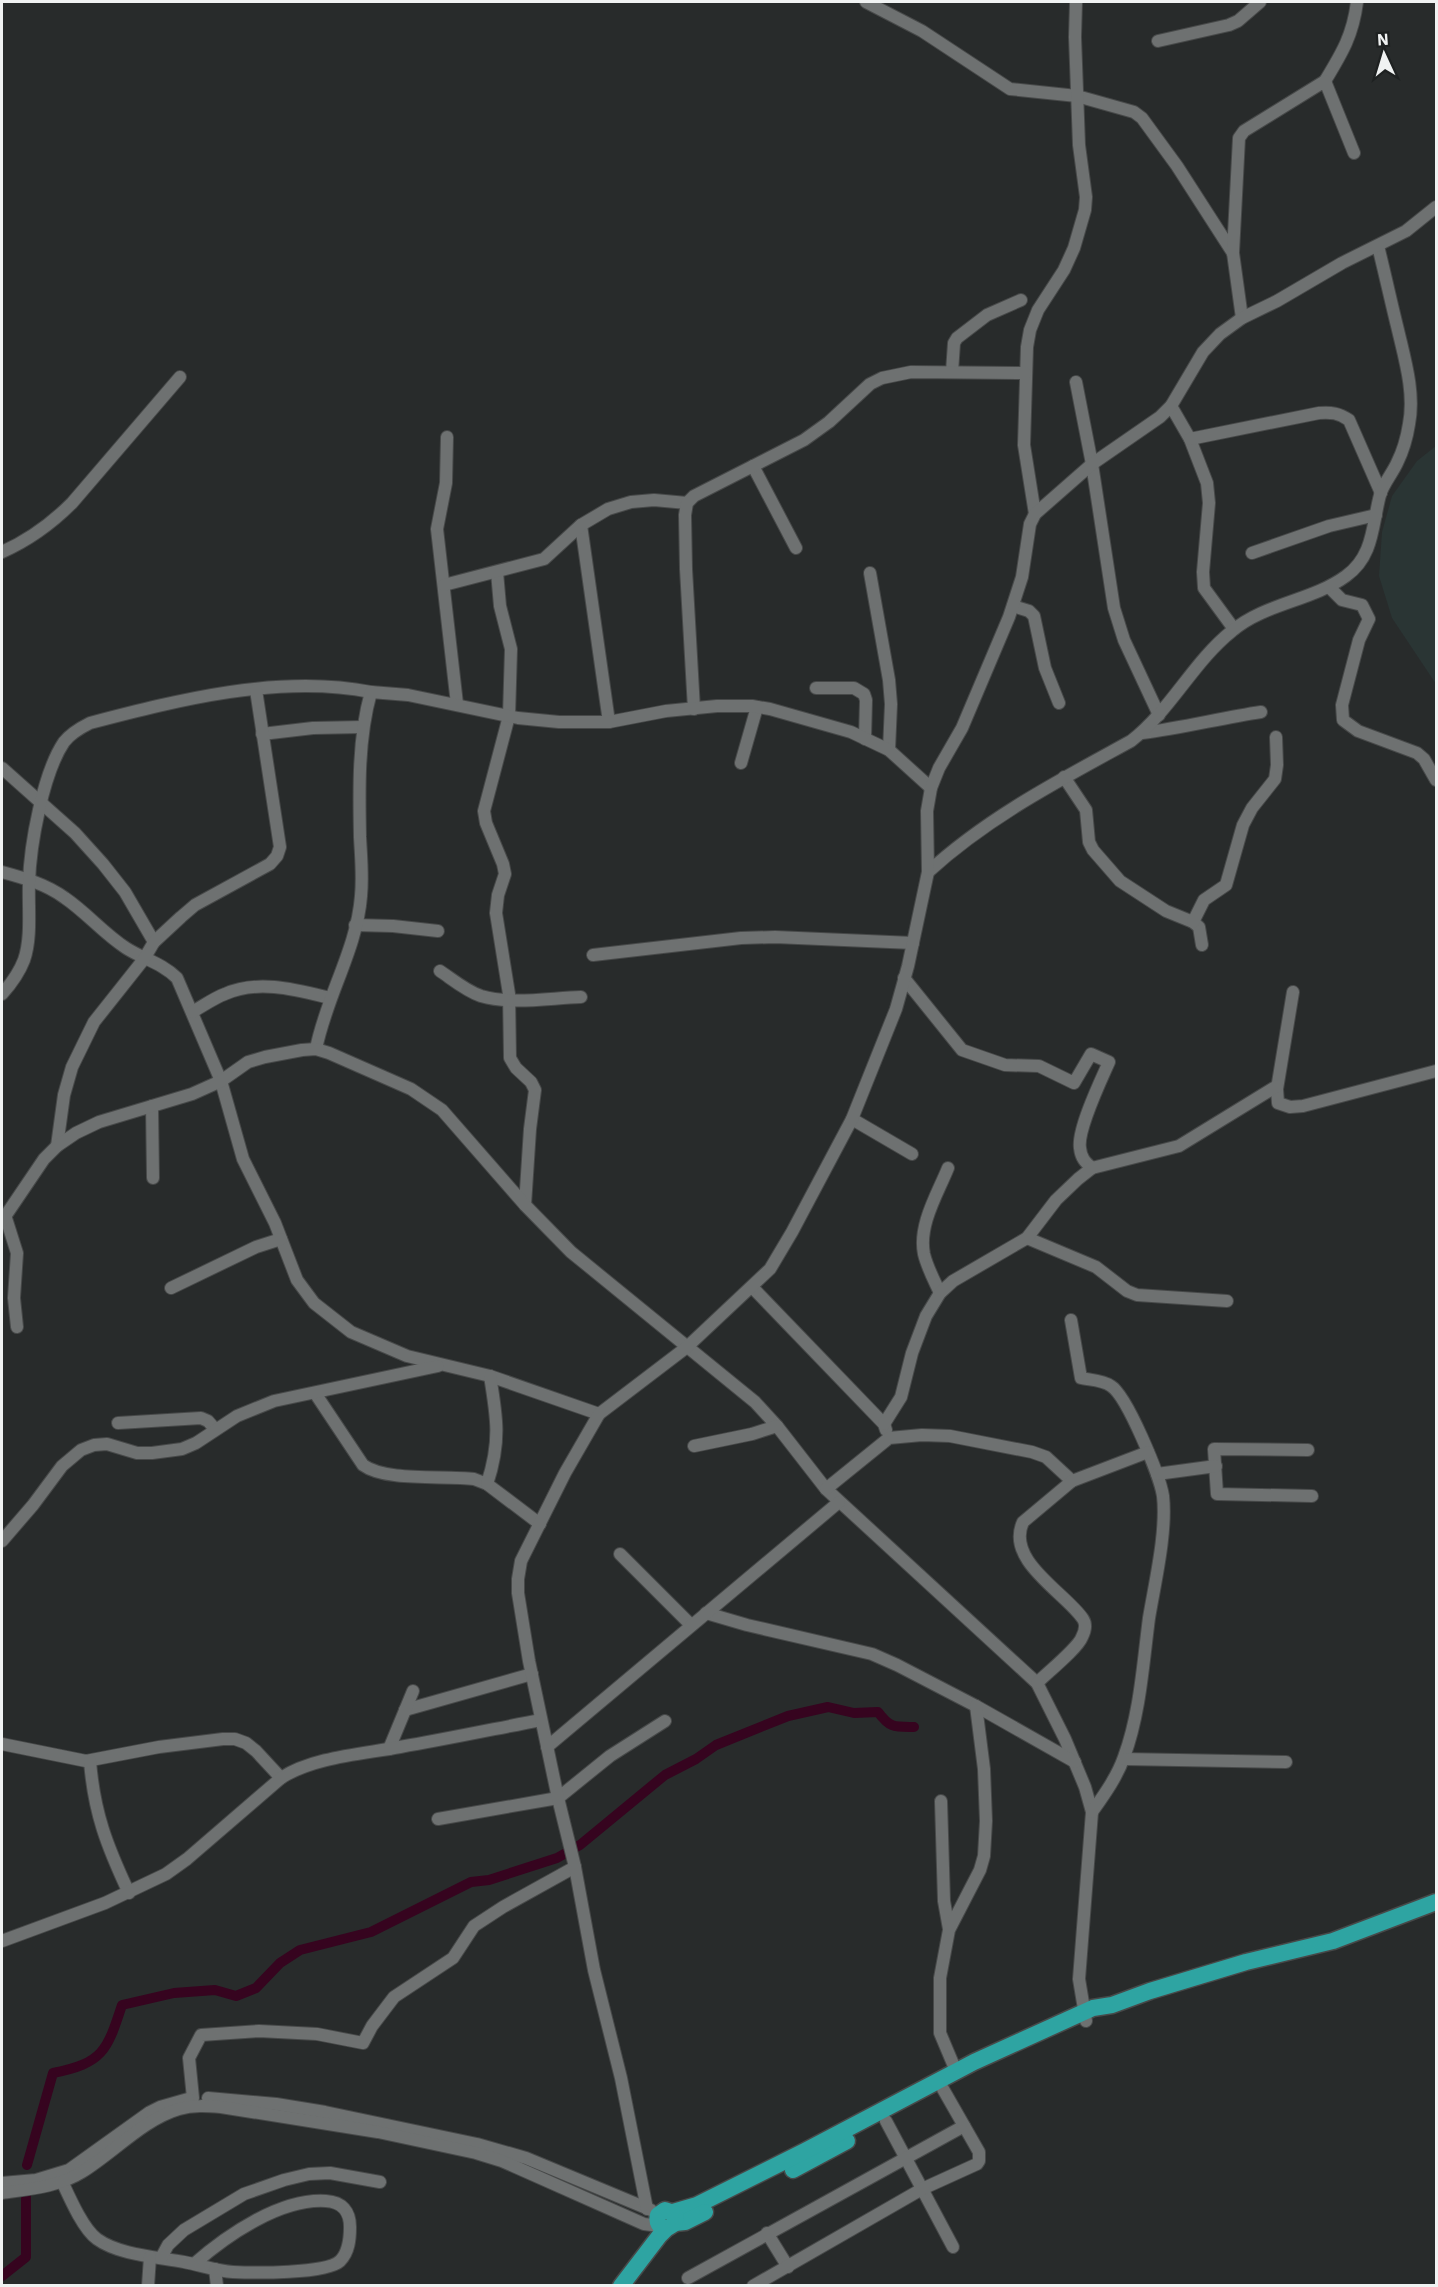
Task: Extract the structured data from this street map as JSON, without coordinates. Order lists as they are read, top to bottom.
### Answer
{
  "north": "top"
}
